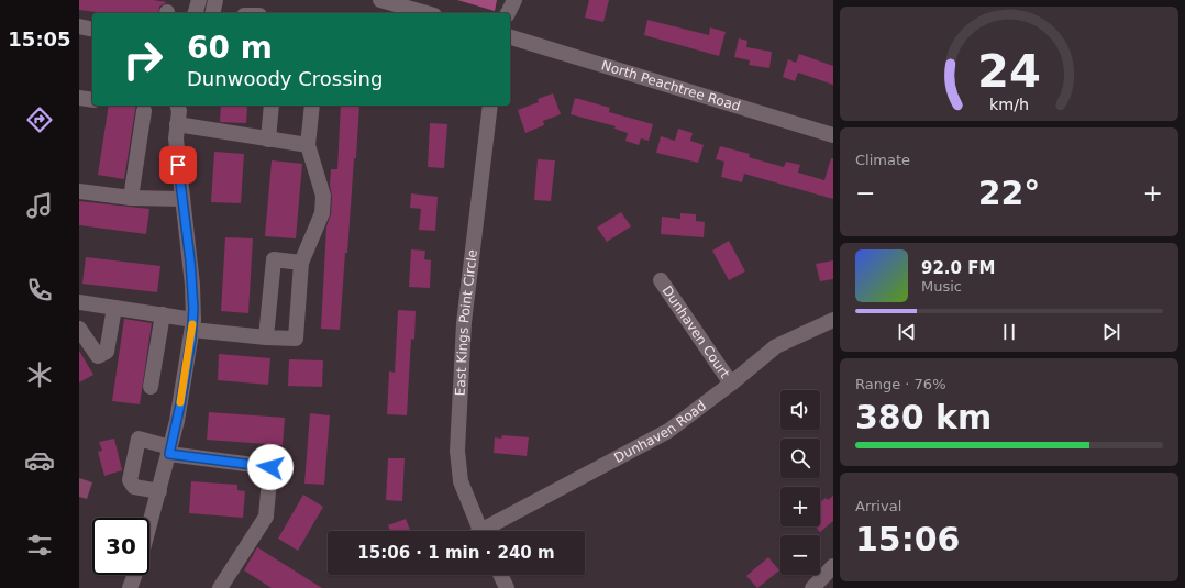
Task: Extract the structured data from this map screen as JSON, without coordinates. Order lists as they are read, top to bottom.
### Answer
{
  "streets": {
    "street": [
      "North Peachtree Road",
      "East Kings Point Circle",
      "Dunhaven Court",
      "Dunhaven Road"
    ]
  },
  "crossings": [
    ["Dunhaven Court", "Dunhaven Road"]
  ],
  "page": {
    "tabs": "15:05",
    "turn": ["60 m", "Dunwoody Crossing"],
    "tile": [
      "Climate",
      ["Range · 76%", "380 km"],
      ["Arrival", "15:06"]
    ],
    "heat": ["−", "22°", "+"],
    "song": ["92.0 FM", "Music"],
    "map_buttons": ["+", "−"],
    "limit": "30",
    "trip": "15:06 · 1 min · 240 m",
    "gauge": ["24", "km/h"]
  }
}
